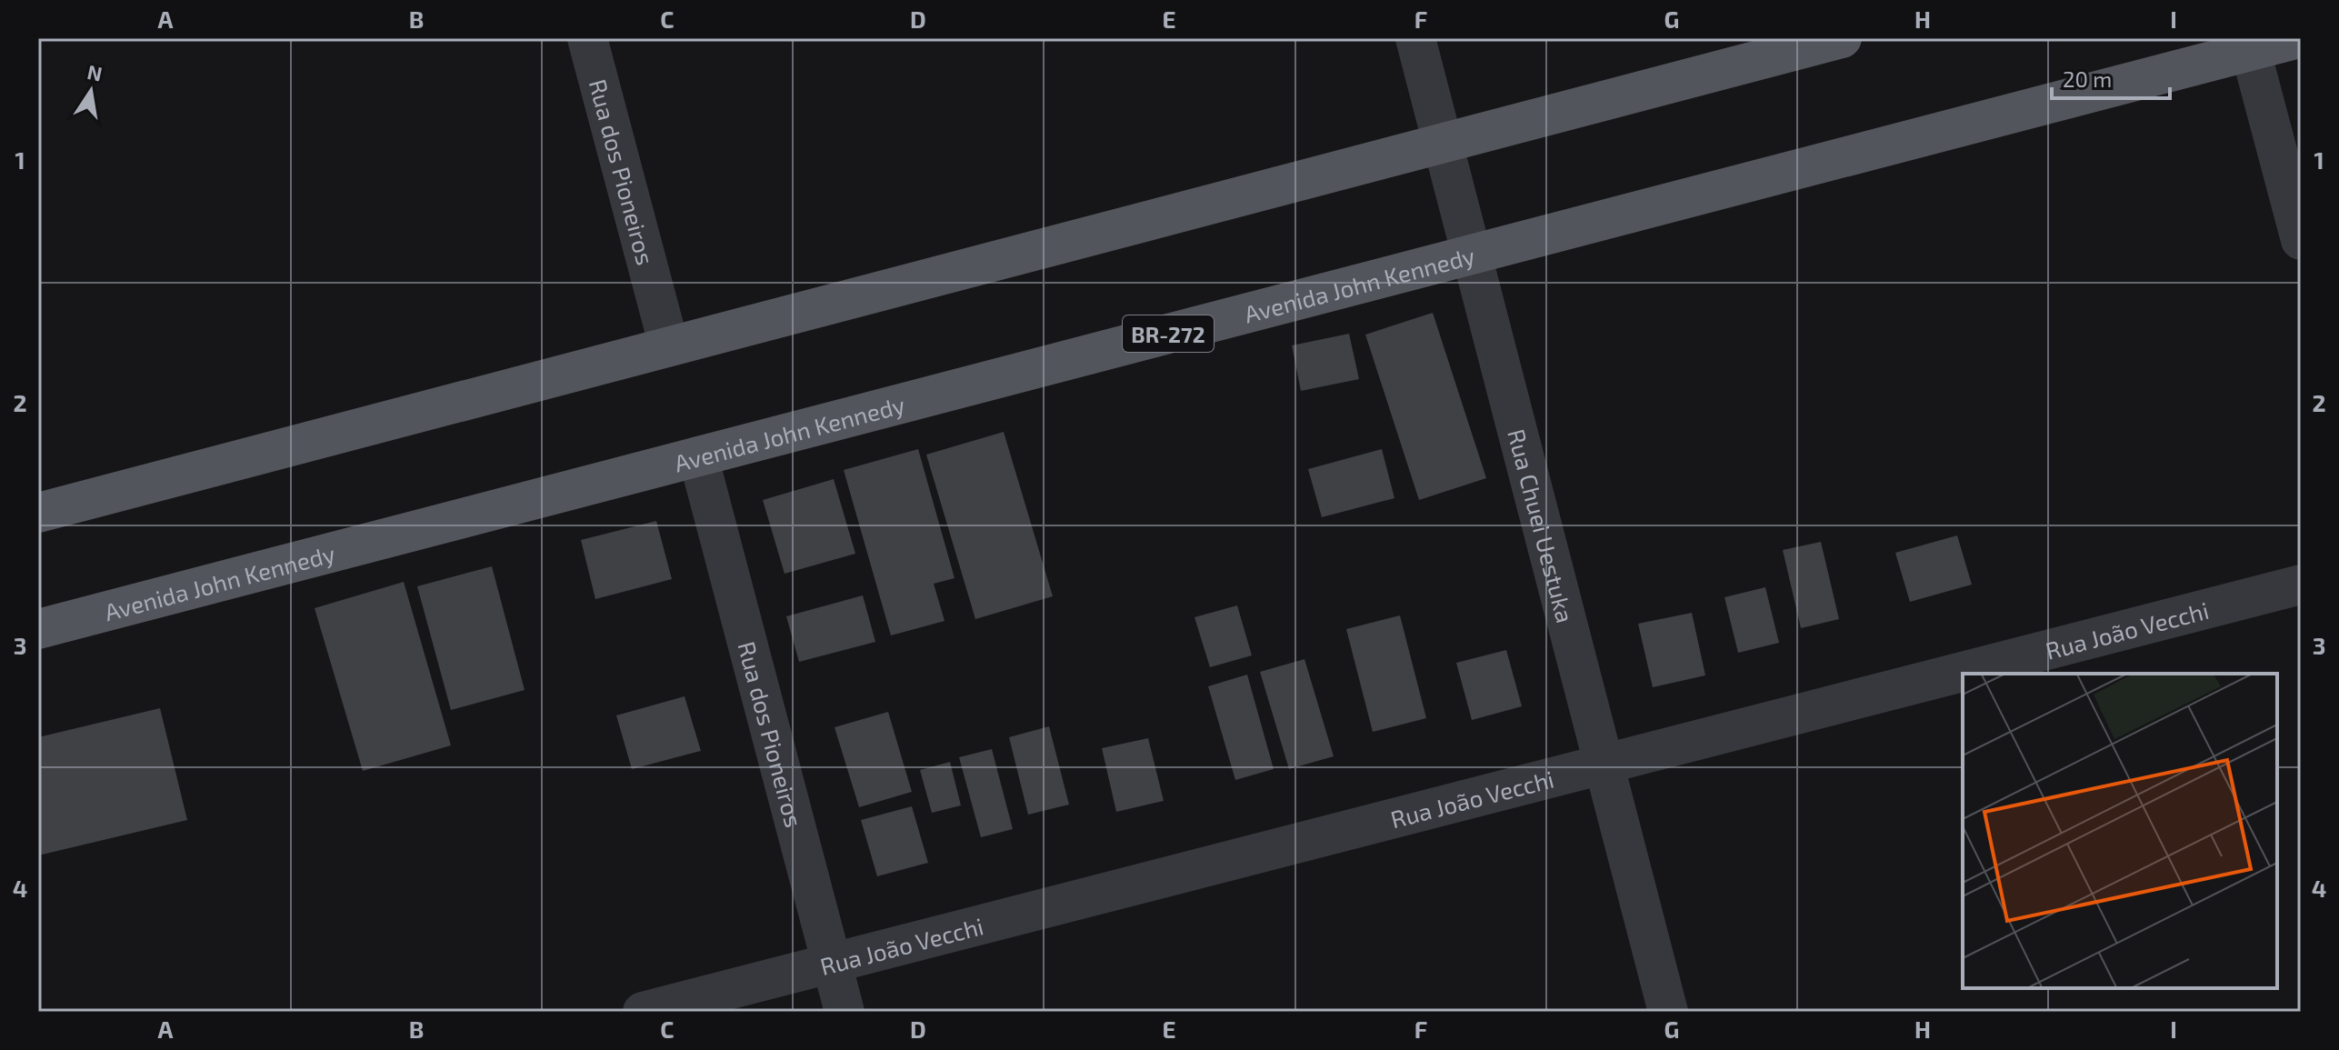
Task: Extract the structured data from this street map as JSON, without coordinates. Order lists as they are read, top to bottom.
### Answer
{
  "streets": {
    "main road": ["Avenida John Kennedy", "BR-272"],
    "street": ["Rua dos Pioneiros", "Rua Chuei Uestuka", "Rua João Vecchi"]
  },
  "crossings": [
    ["Rua dos Pioneiros", "Avenida John Kennedy"],
    ["Rua dos Pioneiros", "Rua João Vecchi"],
    ["Avenida John Kennedy", "Rua Chuei Uestuka"],
    ["Rua Chuei Uestuka", "Rua João Vecchi"]
  ],
  "scale_bar": "20 m",
  "north": "top",
  "grid": {
    "columns": [
      "A",
      "B",
      "C",
      "D",
      "E",
      "F",
      "G",
      "H",
      "I"
    ],
    "rows": [
      "1",
      "2",
      "3",
      "4"
    ]
  }
}
